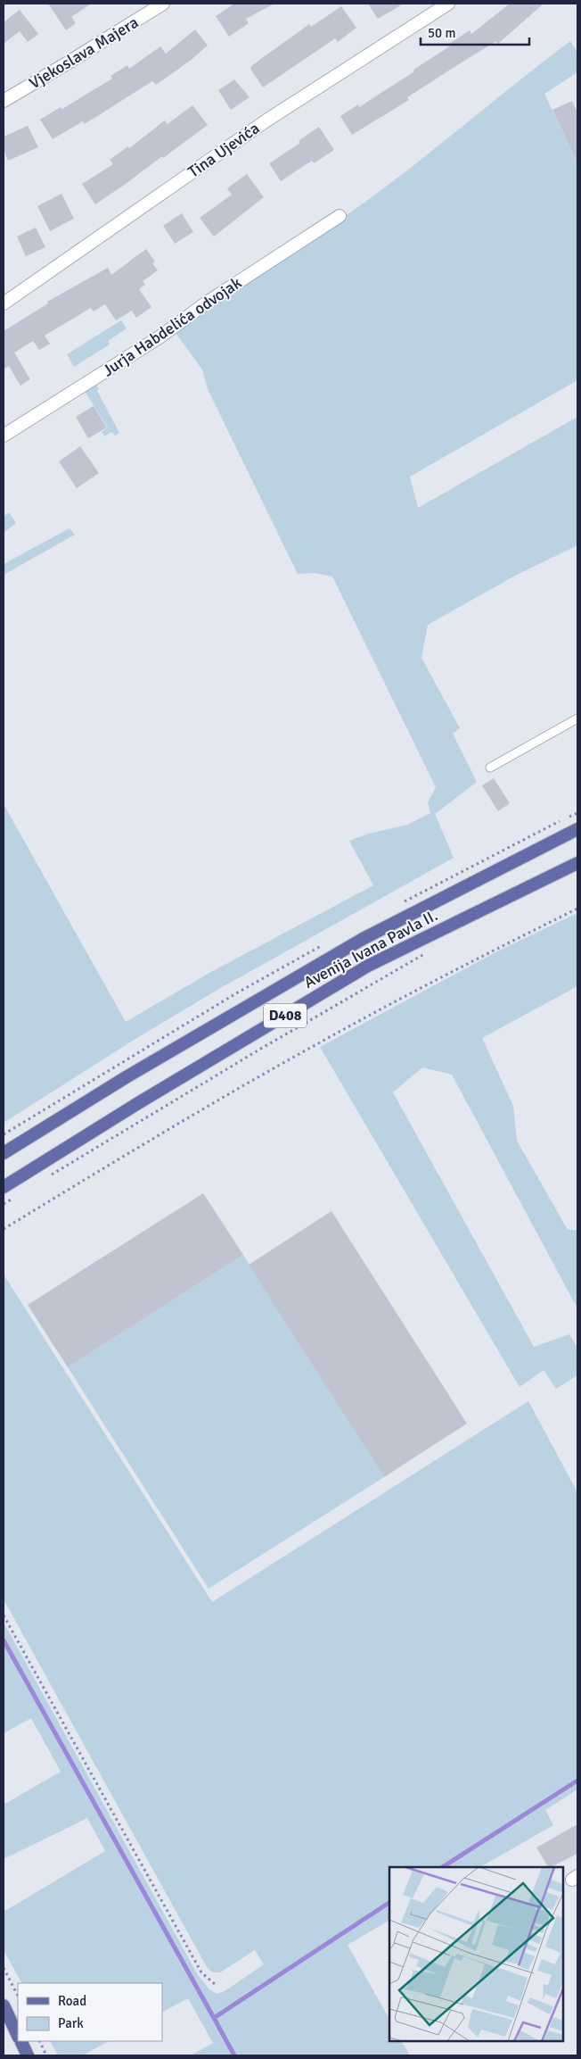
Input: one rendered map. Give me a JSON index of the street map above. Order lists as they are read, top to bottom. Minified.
{"streets":{"main road":["Avenija Ivana Pavla II.","D408"],"street":["Vjekoslava Majera","Tina Ujevića","Jurja Habdelića odvojak"]},"legend":["Road","Park"],"scale_bar":"50 m"}
